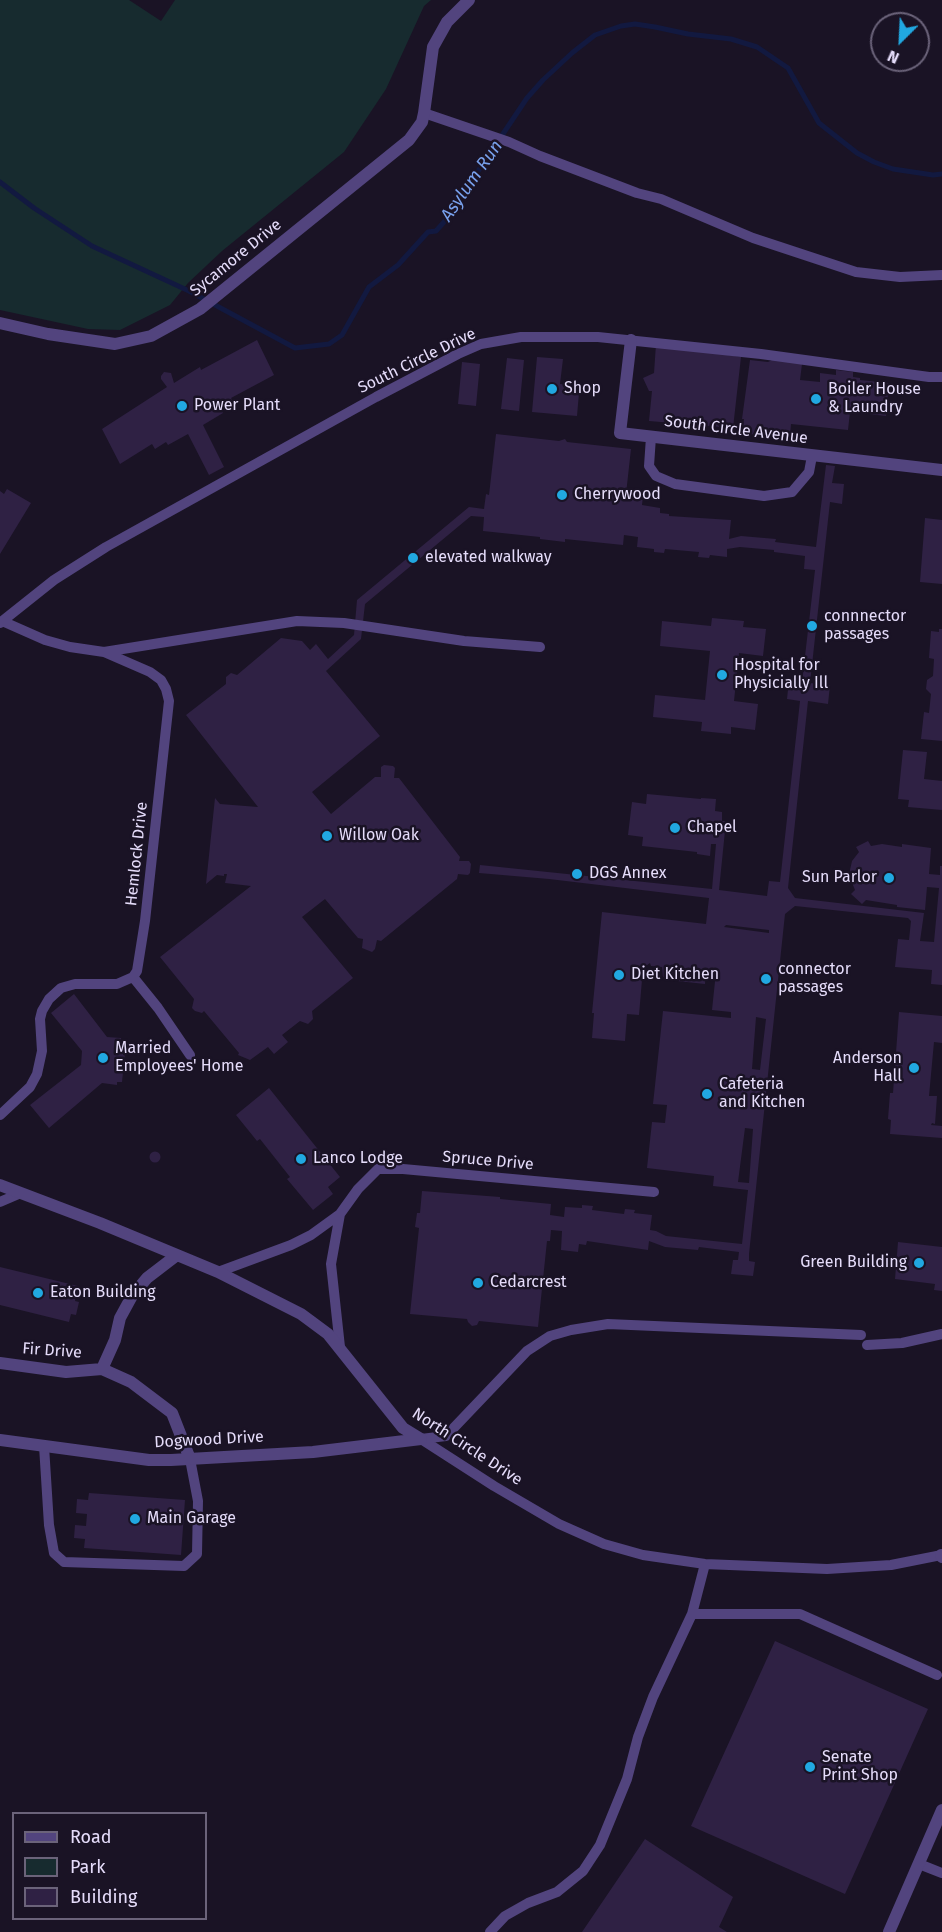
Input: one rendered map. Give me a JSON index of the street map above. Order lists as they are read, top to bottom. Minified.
{"streets":{"street":["Sycamore Drive","South Circle Avenue","Fir Drive","Dogwood Drive","North Circle Drive"],"lane":["South Circle Drive","Hemlock Drive","Spruce Drive"]},"crossings":[["South Circle Drive","South Circle Avenue"],["South Circle Drive","Hemlock Drive"],["Spruce Drive","North Circle Drive"],["Fir Drive","Dogwood Drive"],["Fir Drive","North Circle Drive"],["Dogwood Drive","North Circle Drive"]],"water":["Asylum Run"],"places":["Shop","Boiler House & Laundry","Power Plant","Cherrywood","elevated walkway","connnector passages","Hospital for Physicially Ill","Chapel","Willow Oak","DGS Annex","Sun Parlor","Diet Kitchen","connector passages","Married Employees' Home","Anderson Hall","Cafeteria and Kitchen","Lanco Lodge","Green Building","Cedarcrest","Eaton Building","Main Garage","Senate Print Shop"],"legend":["Road","Park","Building"],"north":"bottom left"}
